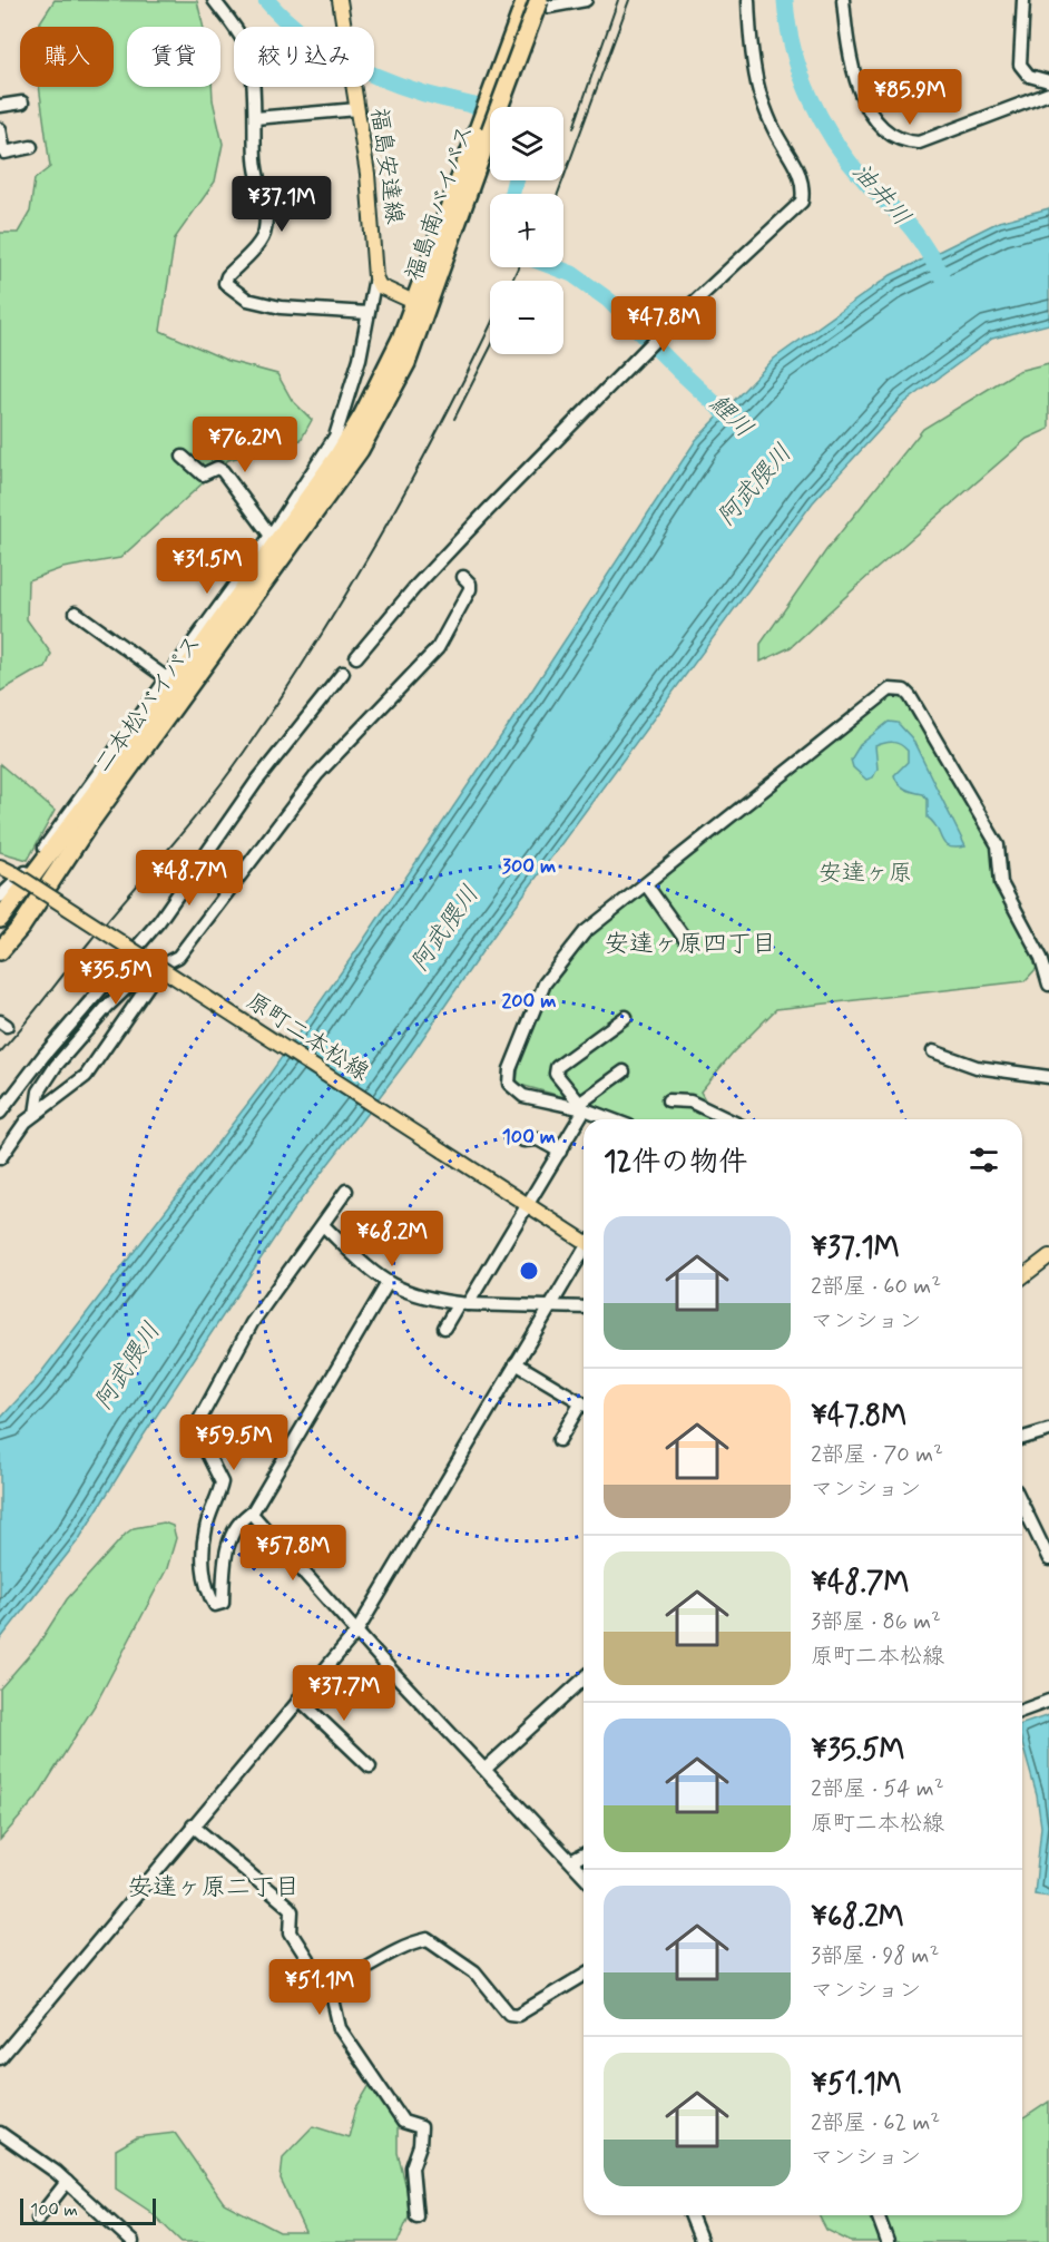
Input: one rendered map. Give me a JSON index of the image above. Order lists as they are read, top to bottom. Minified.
{"streets":{"highway":["福島南バイパス","二本松バイパス"],"main road":["福島安達線","原町二本松線"]},"crossings":[["福島南バイパス","二本松バイパス"]],"districts":["安達ヶ原四丁目","安達ヶ原二丁目"],"water":["油井川","鯉川","阿武隈川"],"parks":["安達ヶ原"],"scale_bar":"100 m","page":{"chip":["購入","賃貸","絞り込み"],"price":["¥85.9M","¥37.1M","¥47.8M","¥76.2M","¥31.5M","¥48.7M","¥35.5M","¥68.2M","¥59.5M","¥57.8M","¥37.7M","¥51.1M"],"map_buttons":["+","−"],"heading":"12件の物件","list":[{"name":"¥37.1M","note":"2部屋 · 60 m² · マンション"},{"name":"¥47.8M","note":"2部屋 · 70 m² · マンション"},{"name":"¥48.7M","note":"3部屋 · 86 m² · 原町二本松線"},{"name":"¥35.5M","note":"2部屋 · 54 m² · 原町二本松線"},{"name":"¥68.2M","note":"3部屋 · 98 m² · マンション"},{"name":"¥51.1M","note":"2部屋 · 62 m² · マンション"}],"scale":"100 m"},"rings":["300 m","200 m","100 m"]}
